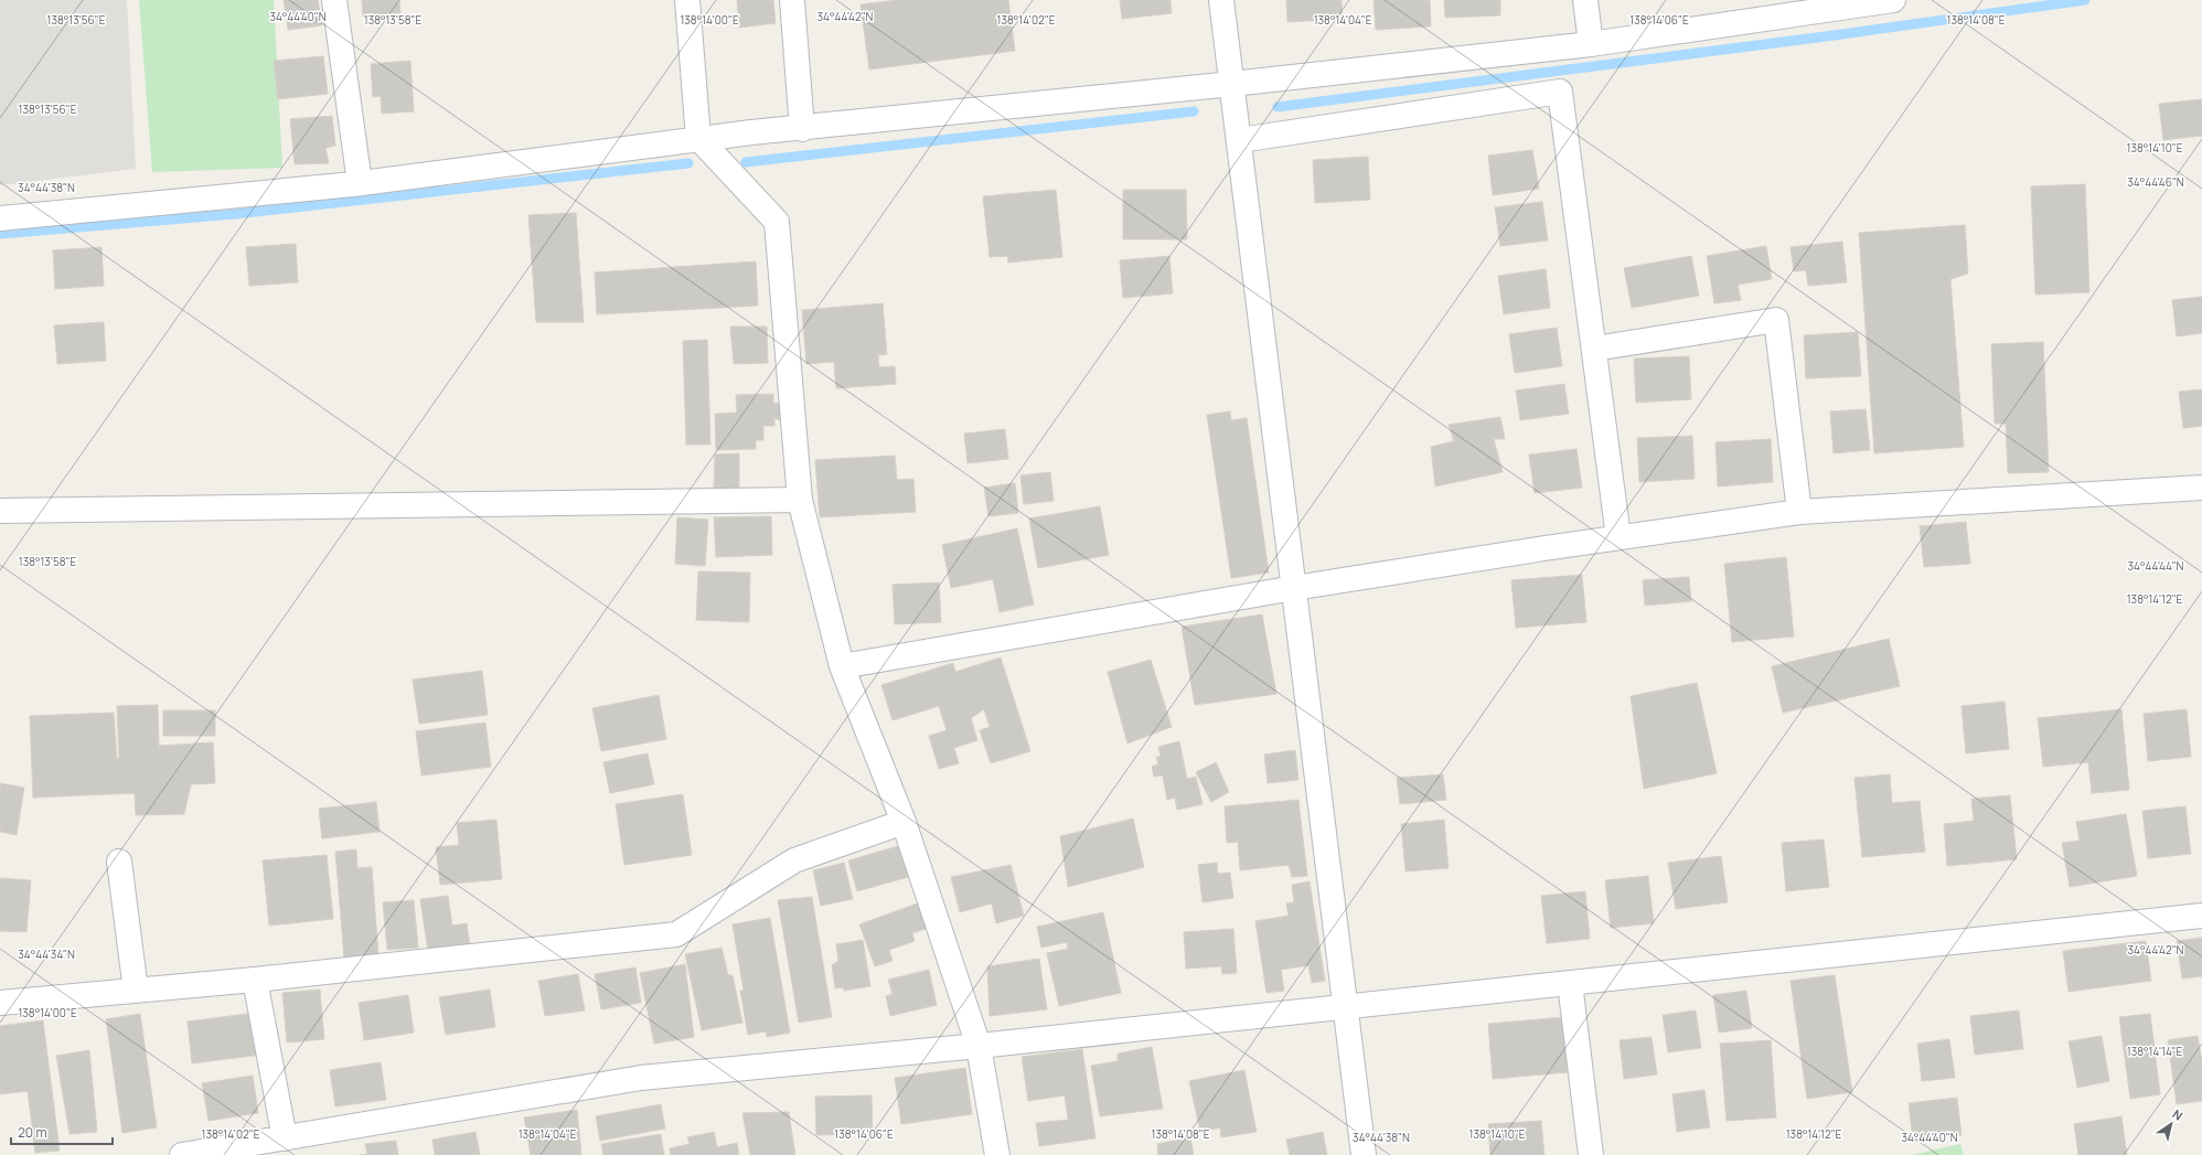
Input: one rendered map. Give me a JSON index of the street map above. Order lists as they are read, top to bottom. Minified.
{"scale_bar":"20 m","north":"top right","coordinates":["34°44'40\"N","34°44'42\"N","138°13'56\"E","138°13'58\"E","138°14'00\"E","138°14'02\"E","138°14'04\"E","138°14'06\"E","138°14'08\"E","138°14'10\"E","34°44'46\"N","34°44'38\"N","34°44'44\"N","138°14'12\"E","34°44'34\"N","138°14'14\"E"]}
